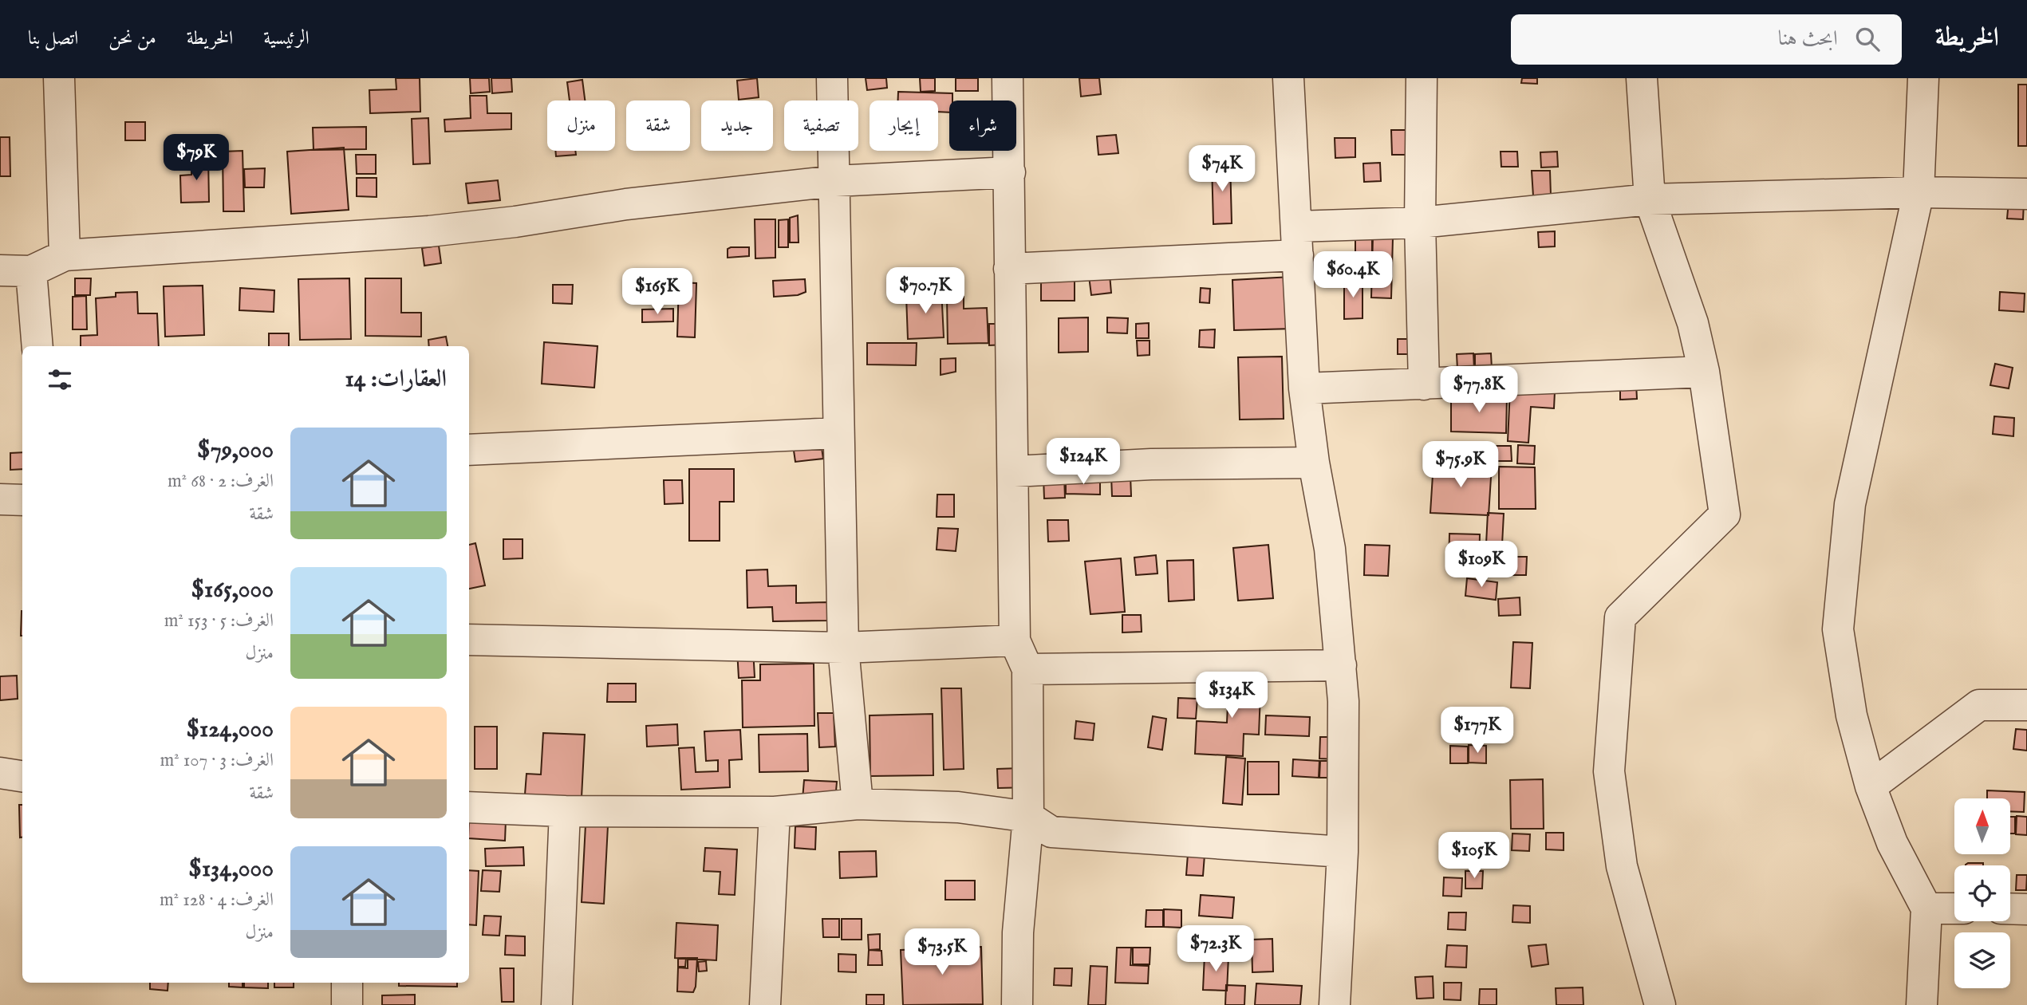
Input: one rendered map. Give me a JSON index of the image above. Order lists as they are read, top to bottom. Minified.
{"north":"top","page":{"header":"الخريطة","search":"ابحث هنا","nav":["الرئيسية","الخريطة","من نحن","اتصل بنا"],"chip":["شراء","إيجار","تصفية","جديد","شقة","منزل"],"price":["$79K","$74K","$60.4K","$70.7K","$165K","$77.8K","$124K","$75.9K","$109K","$134K","$177K","$105K","$72.3K","$73.5K"],"heading":"العقارات: 14","list":[{"name":"$79,000","note":"الغرف: 2 · 68 m² · شقة"},{"name":"$165,000","note":"الغرف: 5 · 153 m² · منزل"},{"name":"$124,000","note":"الغرف: 3 · 107 m² · شقة"},{"name":"$134,000","note":"الغرف: 4 · 128 m² · منزل"}]}}
